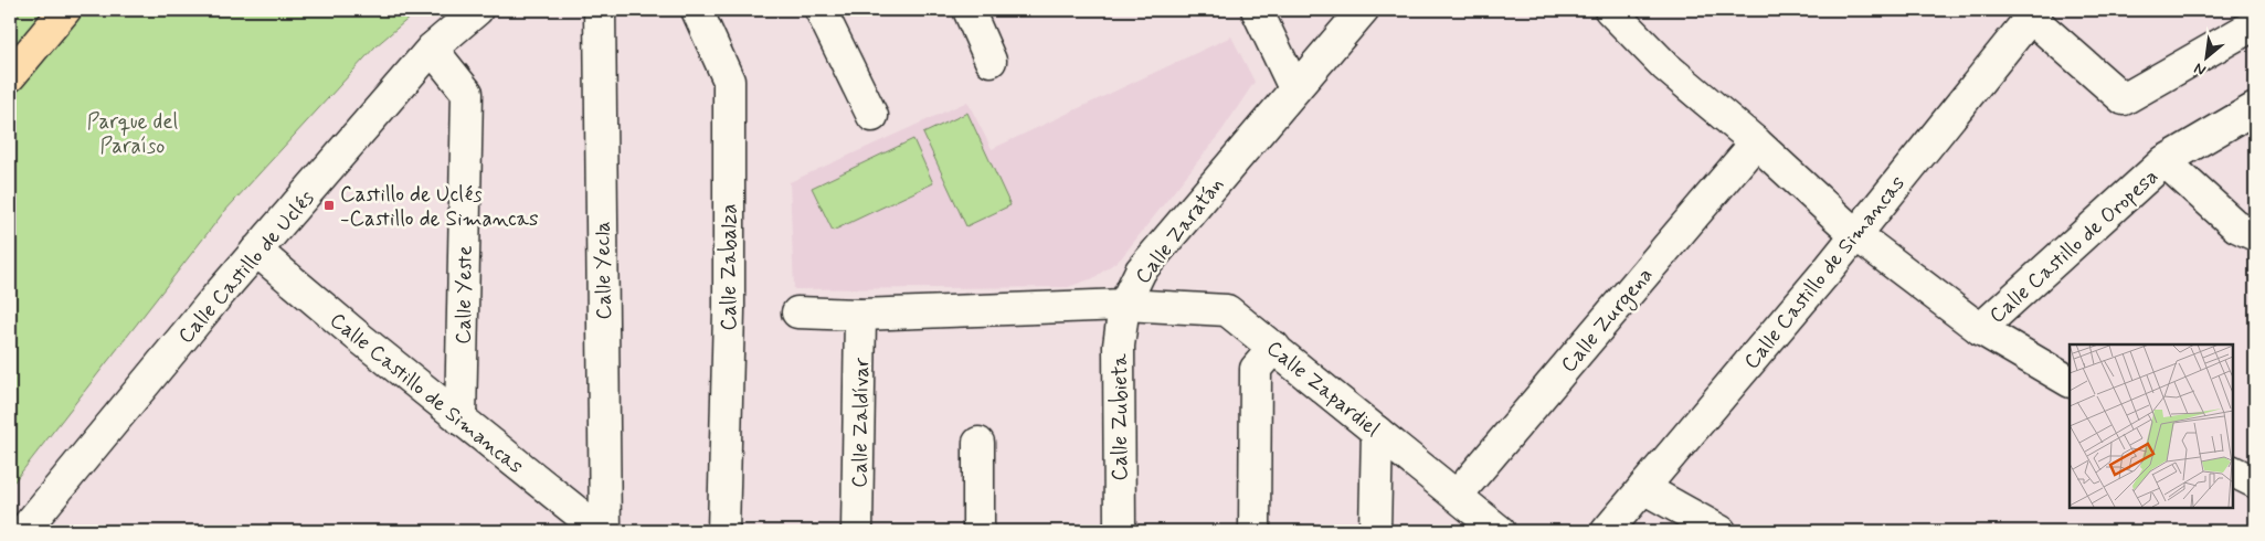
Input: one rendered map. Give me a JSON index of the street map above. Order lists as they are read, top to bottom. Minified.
{"streets":{"street":["Calle Zaratán","Calle Castillo de Oropesa","Calle Castillo de Uclés","Calle Zabalza","Calle Yecla","Calle Castillo de Simancas","Calle Yeste","Calle Zurgena","Calle Zapardiel","Calle Zubieta","Calle Zaldívar"]},"crossings":[["Calle Zaratán","Calle Zapardiel"],["Calle Zaratán","Calle Zubieta"],["Calle Zaratán","Calle Zaldívar"],["Calle Castillo de Uclés","Calle Castillo de Simancas"],["Calle Castillo de Uclés","Calle Yeste"],["Calle Castillo de Simancas","Calle Yeste"],["Calle Zurgena","Calle Zapardiel"],["Calle Zapardiel","Calle Zubieta"]],"parks":["Parque del Paraíso"],"places":{"transit":["Castillo de Uclés -Castillo de Simancas"]},"north":"bottom left"}
